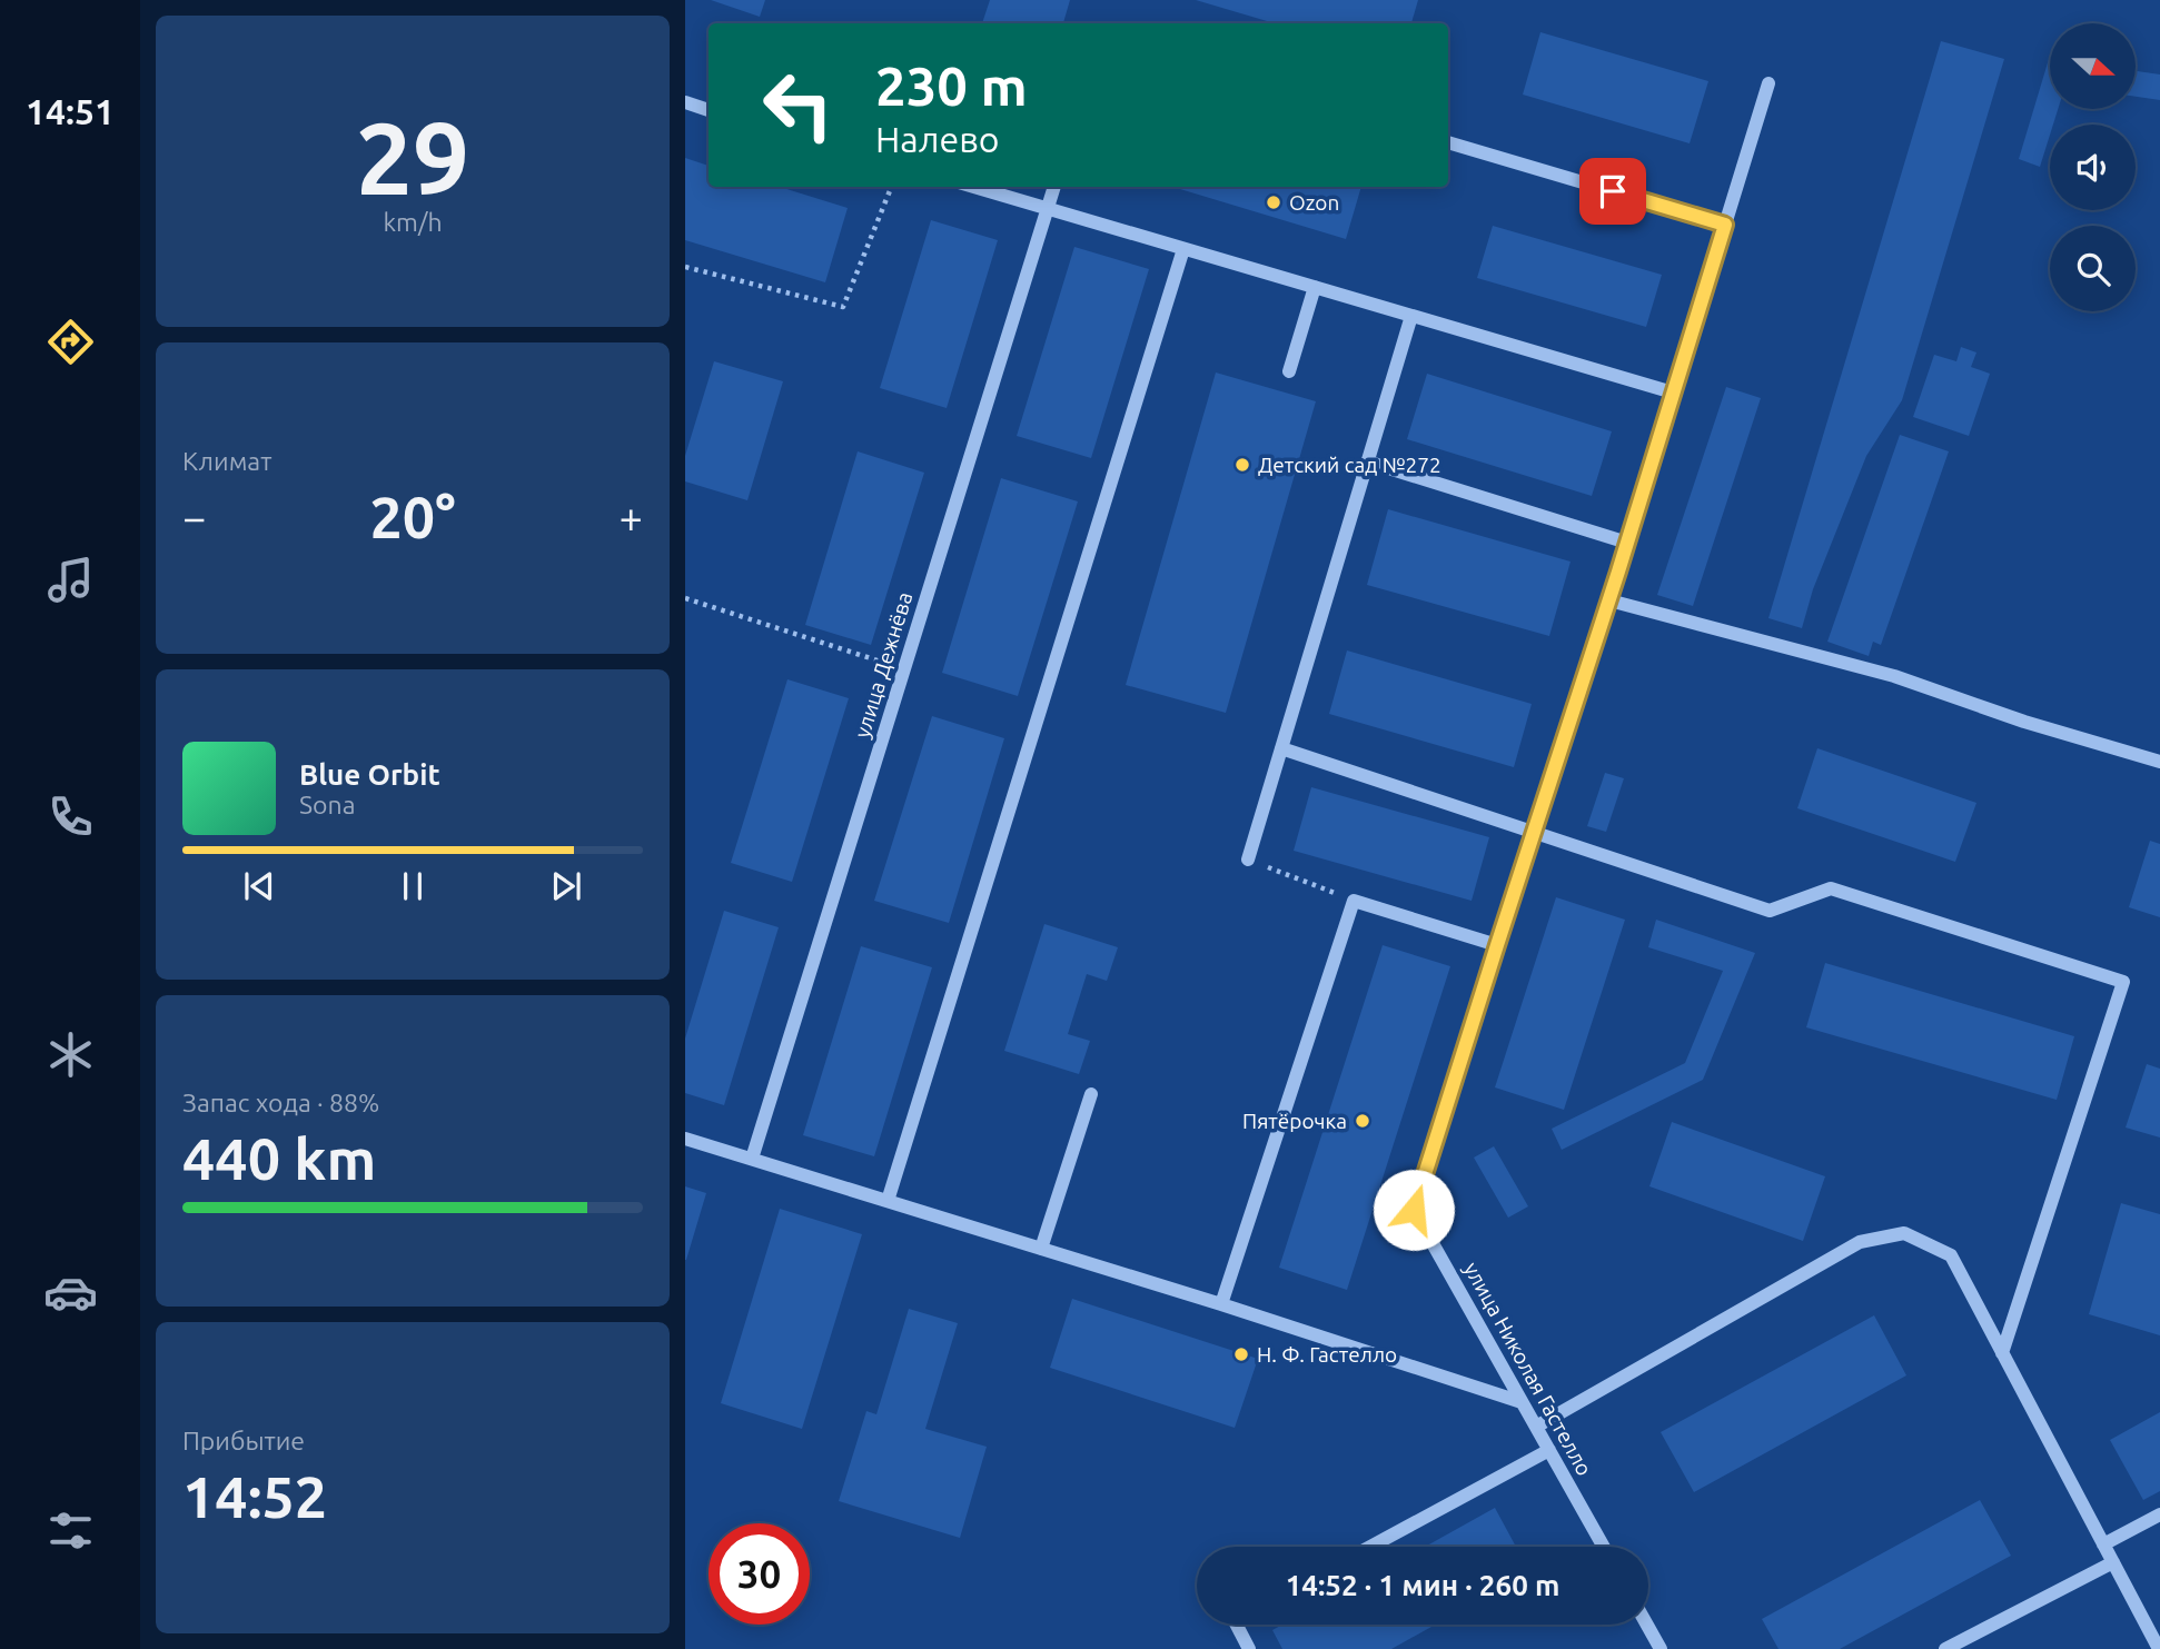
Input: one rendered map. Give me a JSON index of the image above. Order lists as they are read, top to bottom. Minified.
{"streets":{"street":["улица Дежнёва","улица Николая Гастелло"]},"places":["Ozon","Детский сад №272","Пятёрочка","Н. Ф. Гастелло"],"north":"right","page":{"tabs":"14:51","tile":[["29","km/h"],"Климат",["Запас хода · 88%","440 km"],["Прибытие","14:52"]],"turn":["230 m","Налево"],"heat":["−","20°","+"],"song":["Blue Orbit","Sona"],"limit":"30","trip":"14:52 · 1 мин · 260 m"}}
